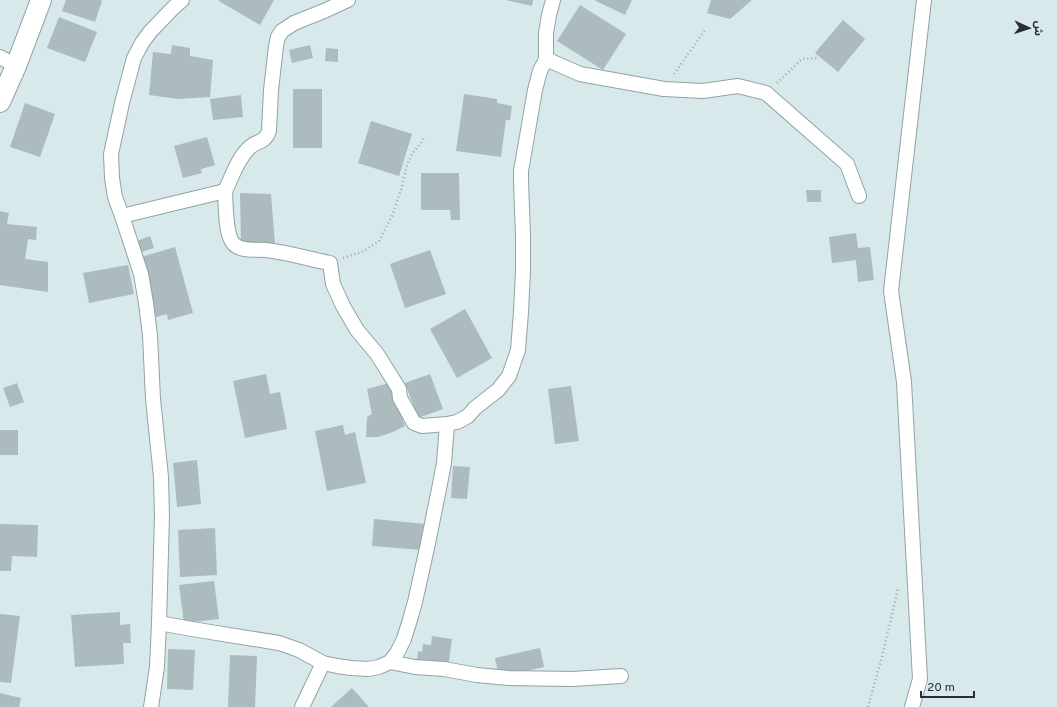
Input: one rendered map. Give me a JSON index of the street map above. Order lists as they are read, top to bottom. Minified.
{"scale_bar":"20 m","north":"right"}
